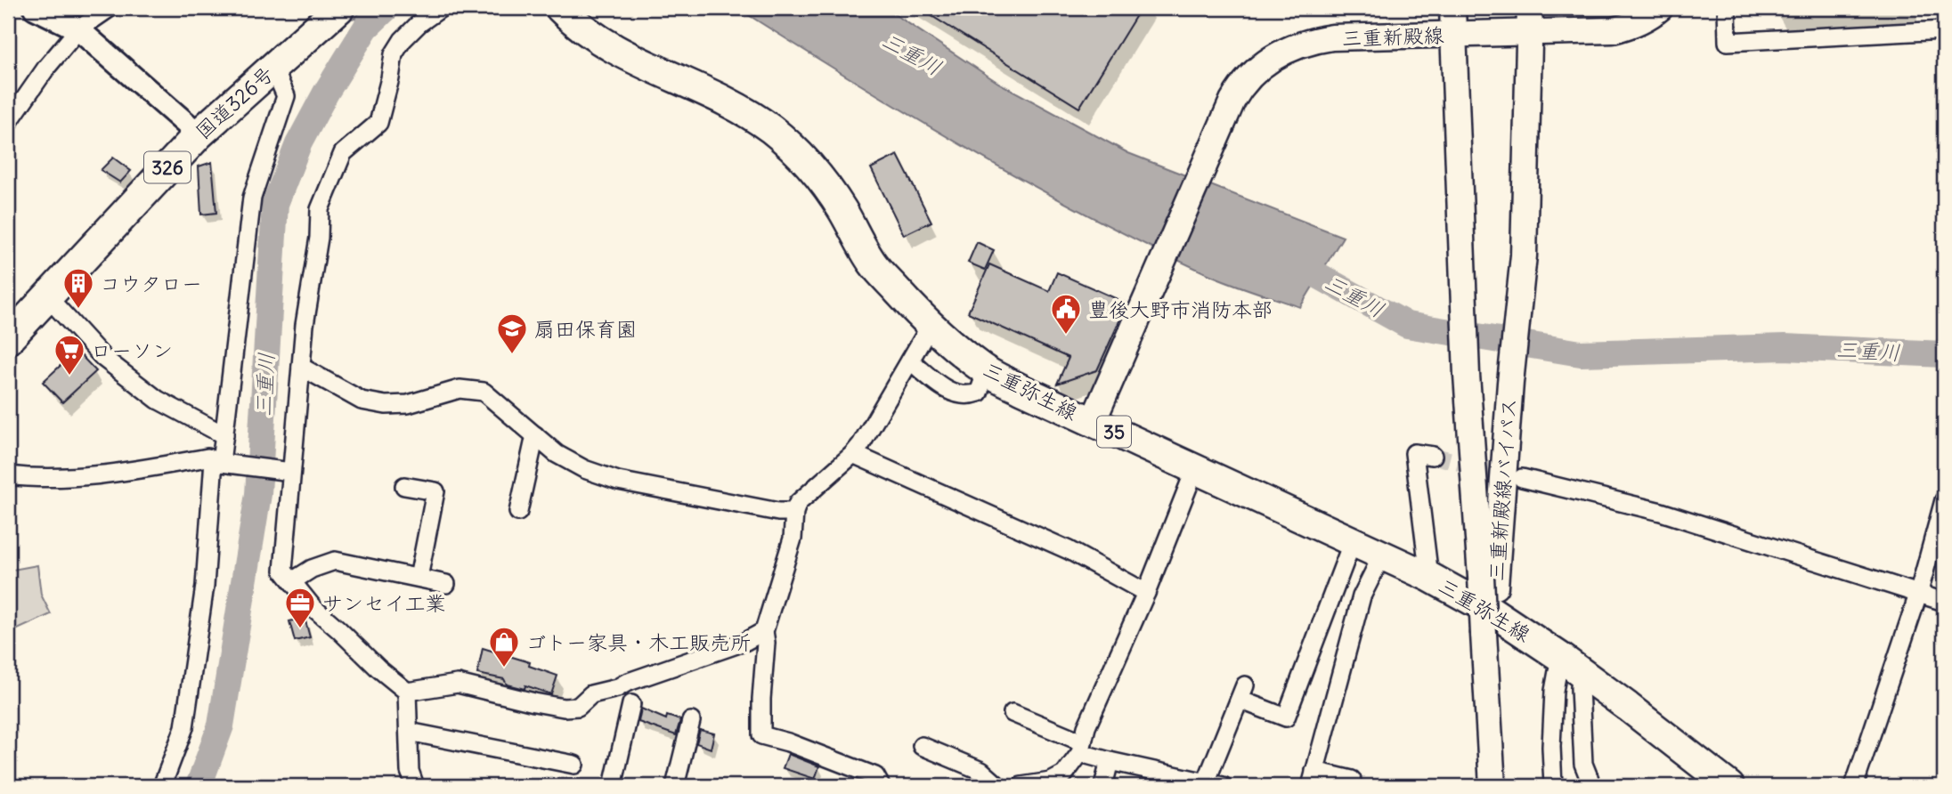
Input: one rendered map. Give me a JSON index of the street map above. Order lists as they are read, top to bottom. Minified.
{"streets":{"highway":["国道326号","326"],"main road":["三重新殿線","三重弥生線","35","三重新殿線バイパス"]},"crossings":[["三重新殿線","三重弥生線"],["三重新殿線","三重新殿線バイパス"]],"water":["三重川"],"places":{"building":["コウタロー"],"public building":["豊後大野市消防本部"],"school or university":["扇田保育園"],"supermarket":["ローソン"],"office":["サンセイ工業"],"shop":["ゴトー家具・木工販売所"]}}
